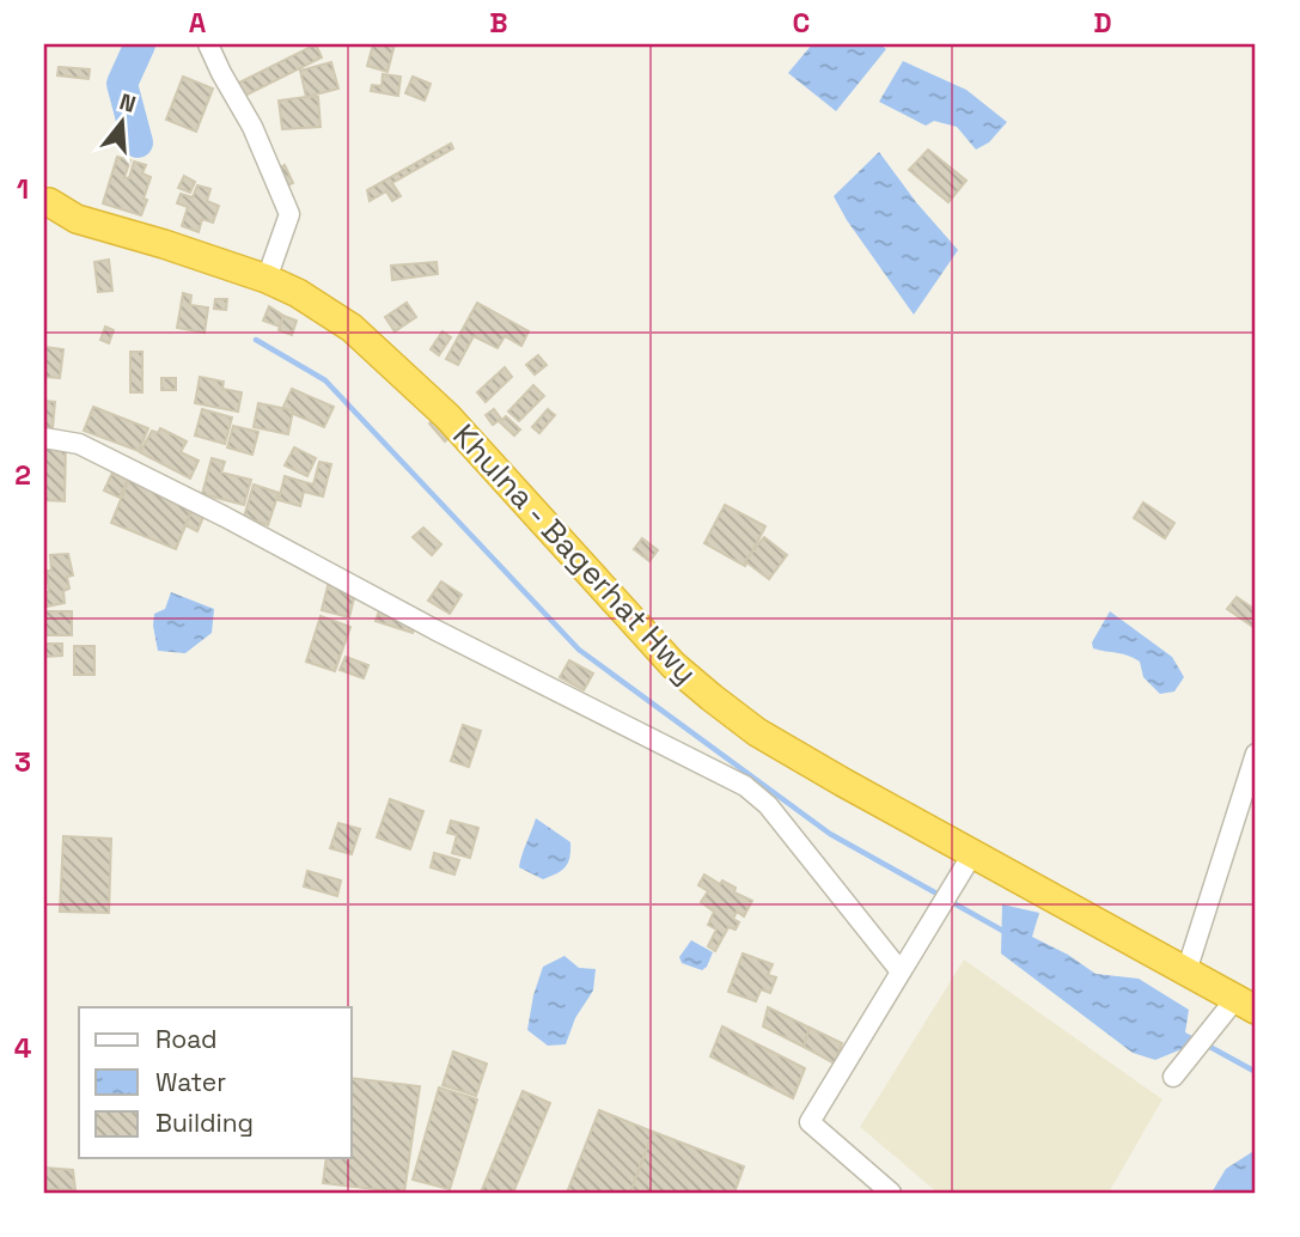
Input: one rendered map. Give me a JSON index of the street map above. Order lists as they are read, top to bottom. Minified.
{"streets":{"highway":["Khulna - Bagerhat Hwy"]},"legend":["Road","Water","Building"],"north":"top","grid":{"columns":["A","B","C","D"],"rows":["1","2","3","4"]}}
